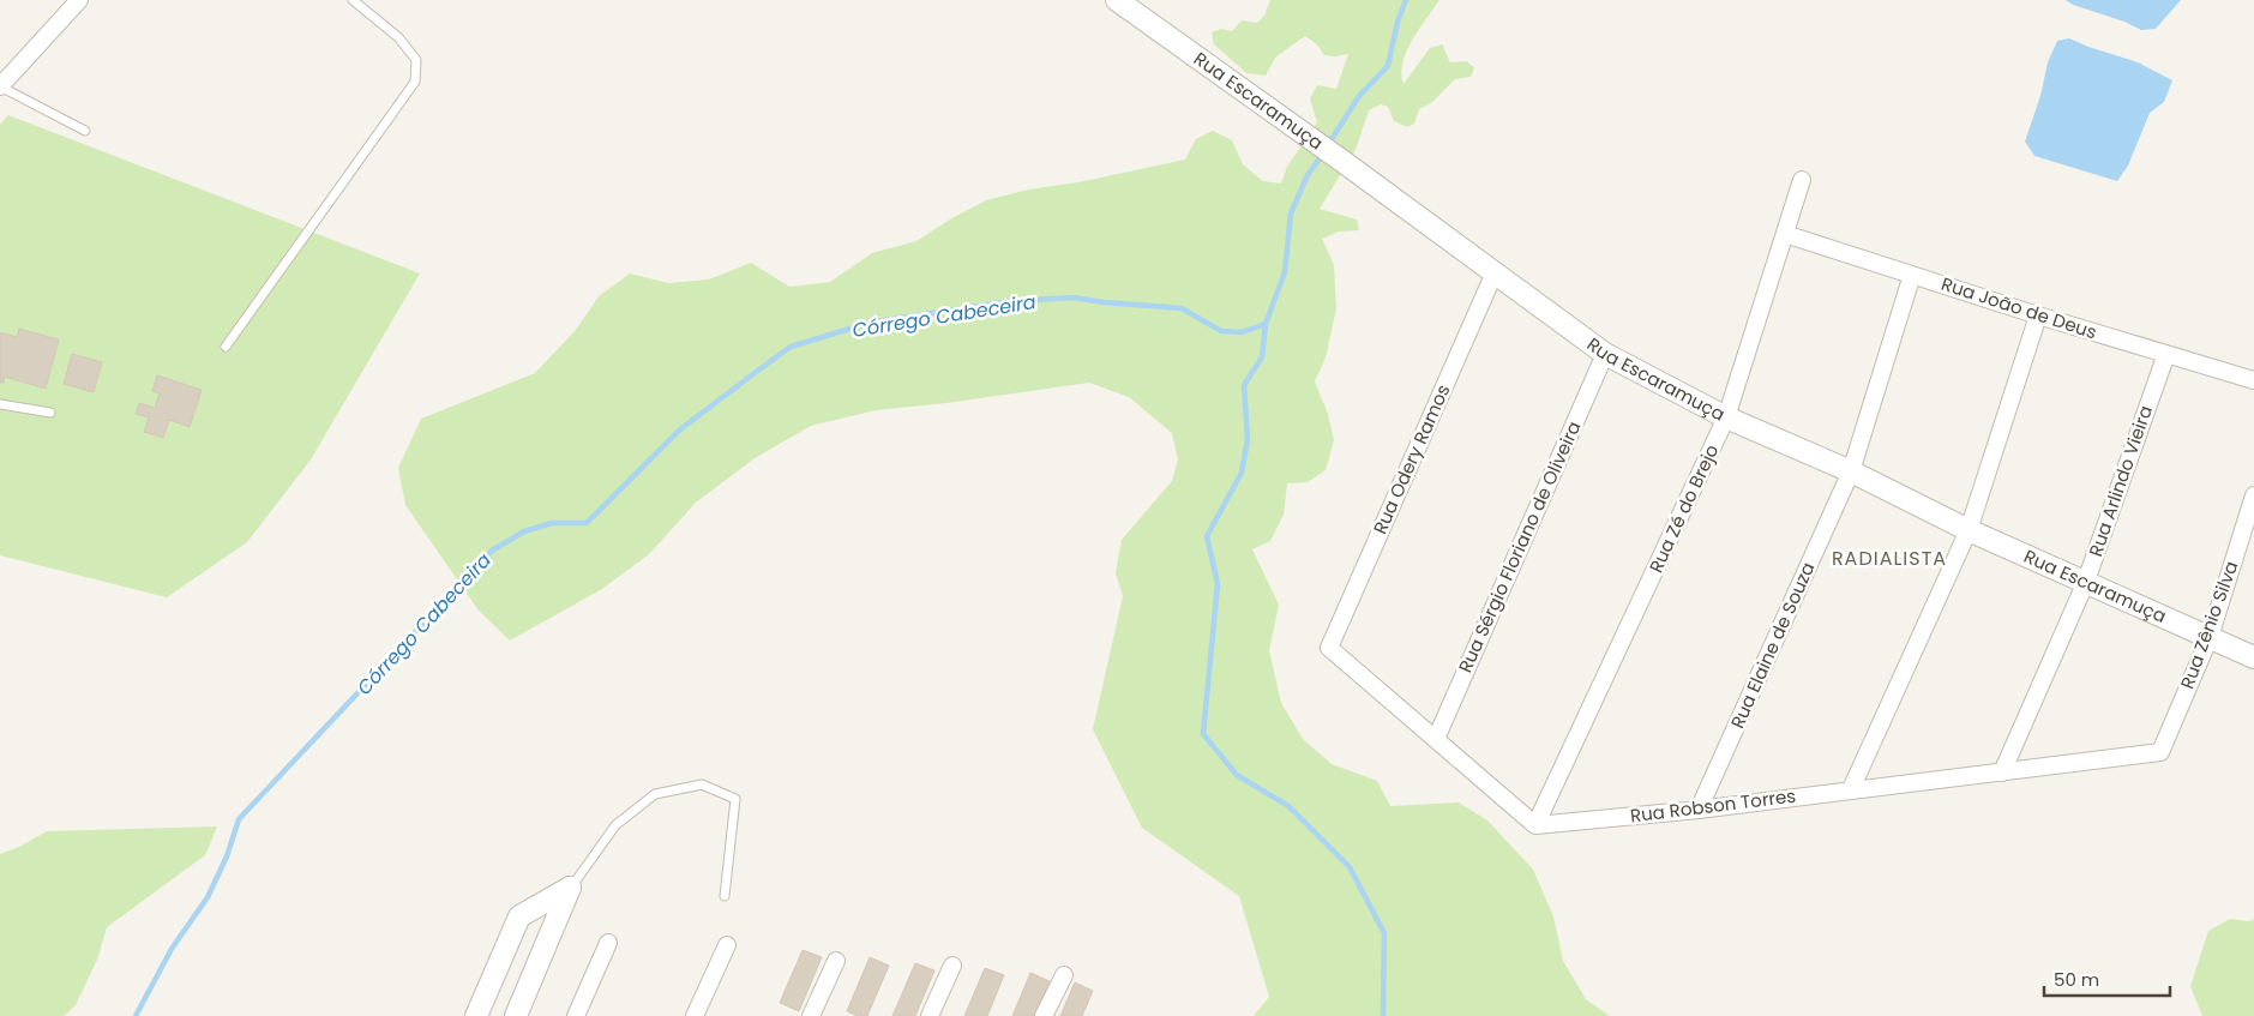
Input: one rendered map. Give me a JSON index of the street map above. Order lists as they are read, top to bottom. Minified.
{"streets":{"street":["Rua Escaramuça","Rua João de Deus","Rua Odery Ramos","Rua Arlindo Vieira","Rua Zé do Brejo","Rua Sérgio Floriano de Oliveira","Rua Zênio Silva","Rua Elaine de Souza","Rua Robson Torres"]},"crossings":[["Rua Escaramuça","Rua Odery Ramos"],["Rua Escaramuça","Rua Arlindo Vieira"],["Rua Escaramuça","Rua Zé do Brejo"],["Rua Escaramuça","Rua Sérgio Floriano de Oliveira"],["Rua Escaramuça","Rua Zênio Silva"],["Rua Escaramuça","Rua Elaine de Souza"],["Rua João de Deus","Rua Arlindo Vieira"],["Rua João de Deus","Rua Zé do Brejo"],["Rua João de Deus","Rua Elaine de Souza"],["Rua Odery Ramos","Rua Sérgio Floriano de Oliveira"],["Rua Arlindo Vieira","Rua Robson Torres"],["Rua Zé do Brejo","Rua Robson Torres"],["Rua Zênio Silva","Rua Robson Torres"],["Rua Elaine de Souza","Rua Robson Torres"]],"districts":["RADIALISTA"],"water":["Córrego Cabeceira"],"scale_bar":"50 m"}
